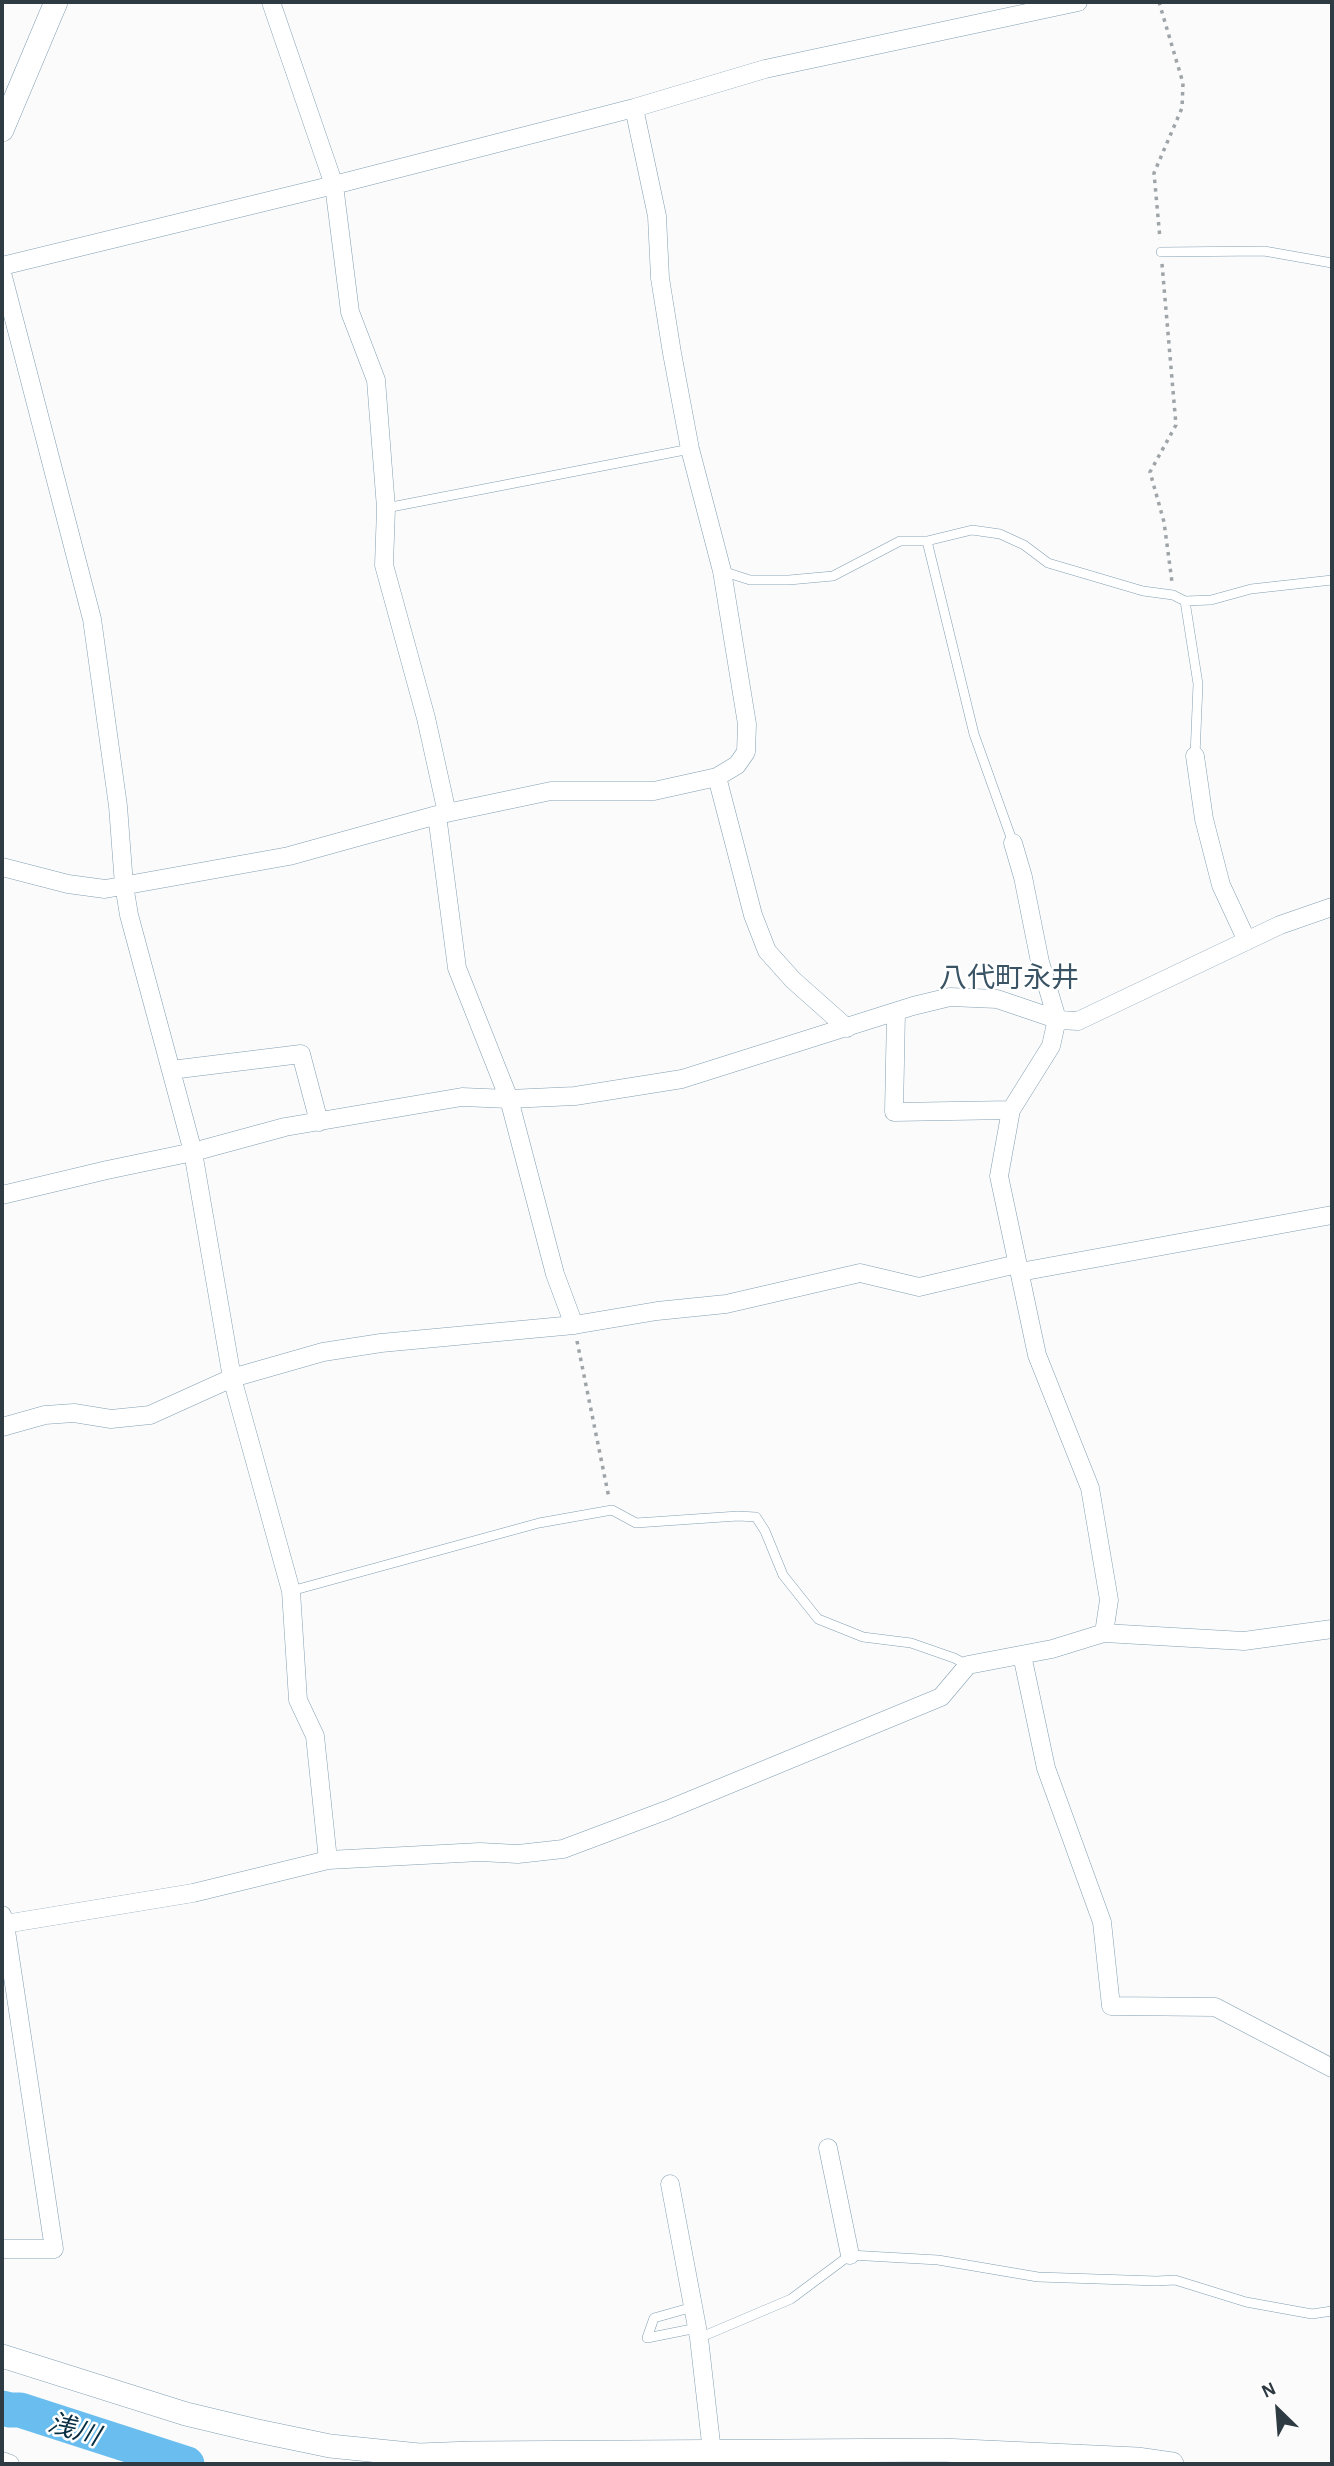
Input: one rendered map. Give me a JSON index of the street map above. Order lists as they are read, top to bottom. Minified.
{"districts":["八代町永井"],"water":["浅川"],"north":"top left"}
